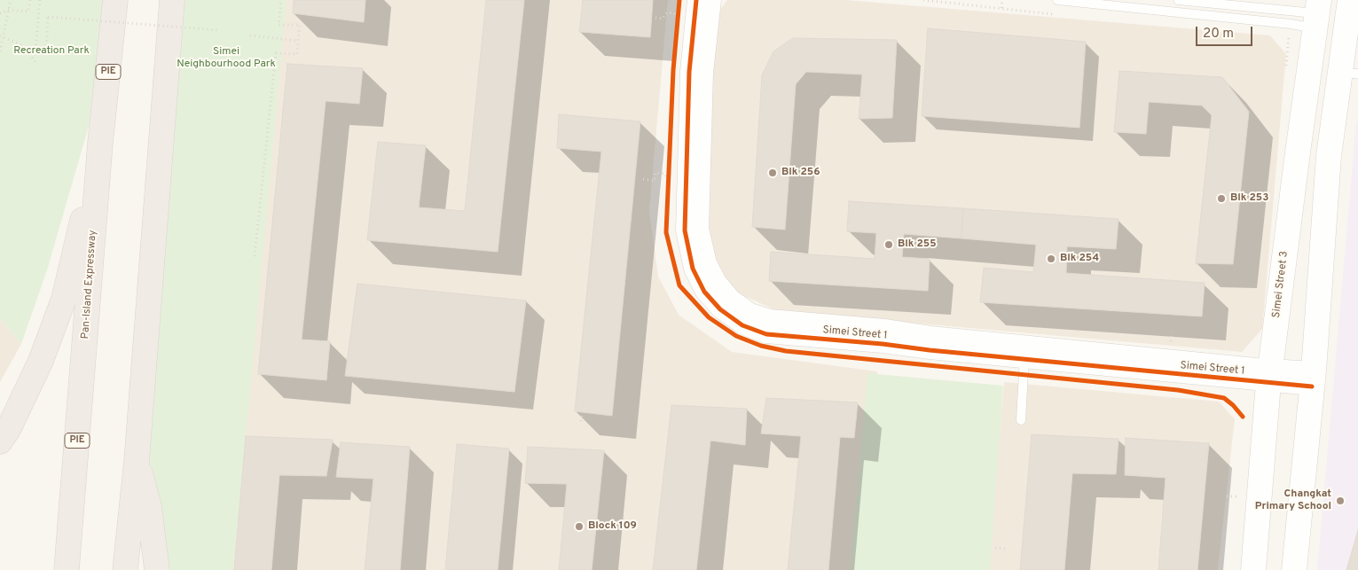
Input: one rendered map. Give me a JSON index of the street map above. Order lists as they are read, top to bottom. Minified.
{"streets":{"highway":["PIE","Pan-Island Expressway"],"main road":["Simei Street 3"],"street":["Simei Street 1"]},"crossings":[["Simei Street 3","Simei Street 1"]],"parks":["Recreation Park","Simei Neighbourhood Park"],"places":["Blk 256","Blk 253","Blk 255","Blk 254","Changkat Primary School","Block 109"],"scale_bar":"20 m"}
